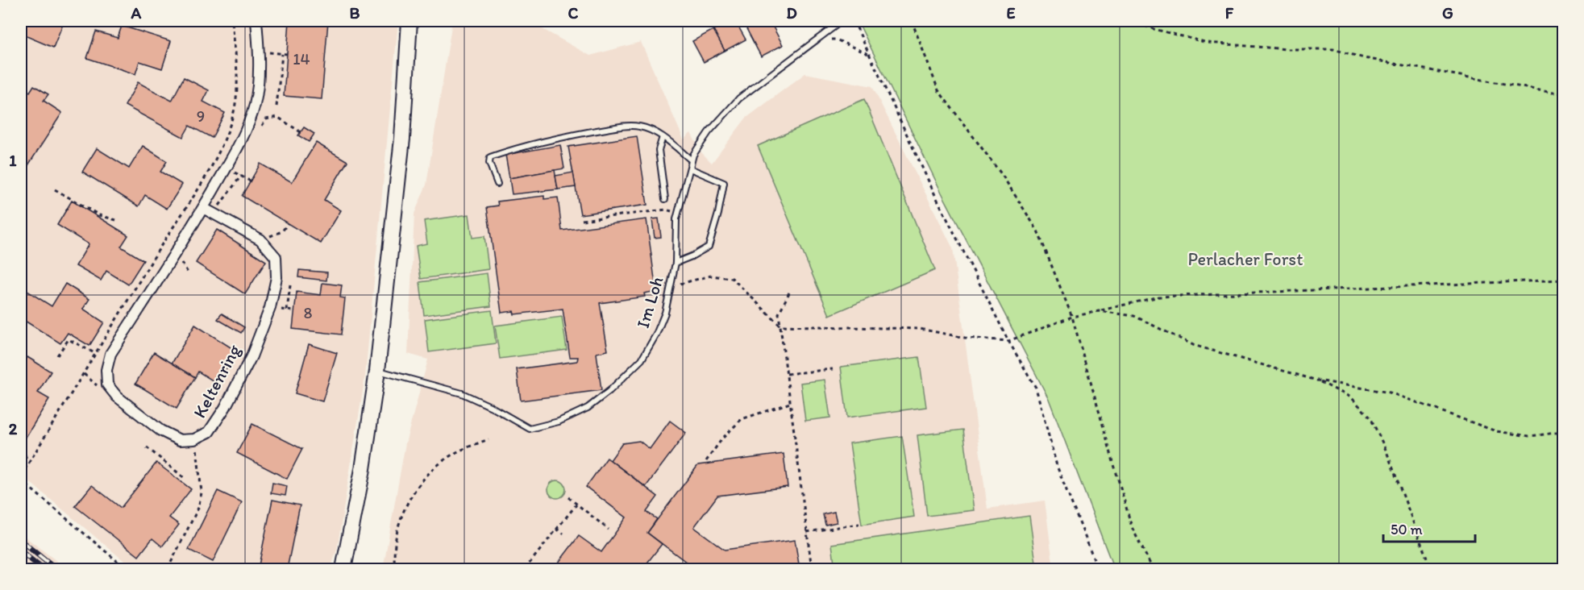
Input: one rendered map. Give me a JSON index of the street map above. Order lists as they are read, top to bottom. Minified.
{"streets":{"street":["Keltenring"],"lane":["Im Loh"]},"parks":["Perlacher Forst"],"house_numbers":["14","9","8"],"scale_bar":"50 m","grid":{"columns":["A","B","C","D","E","F","G"],"rows":["1","2"]}}
